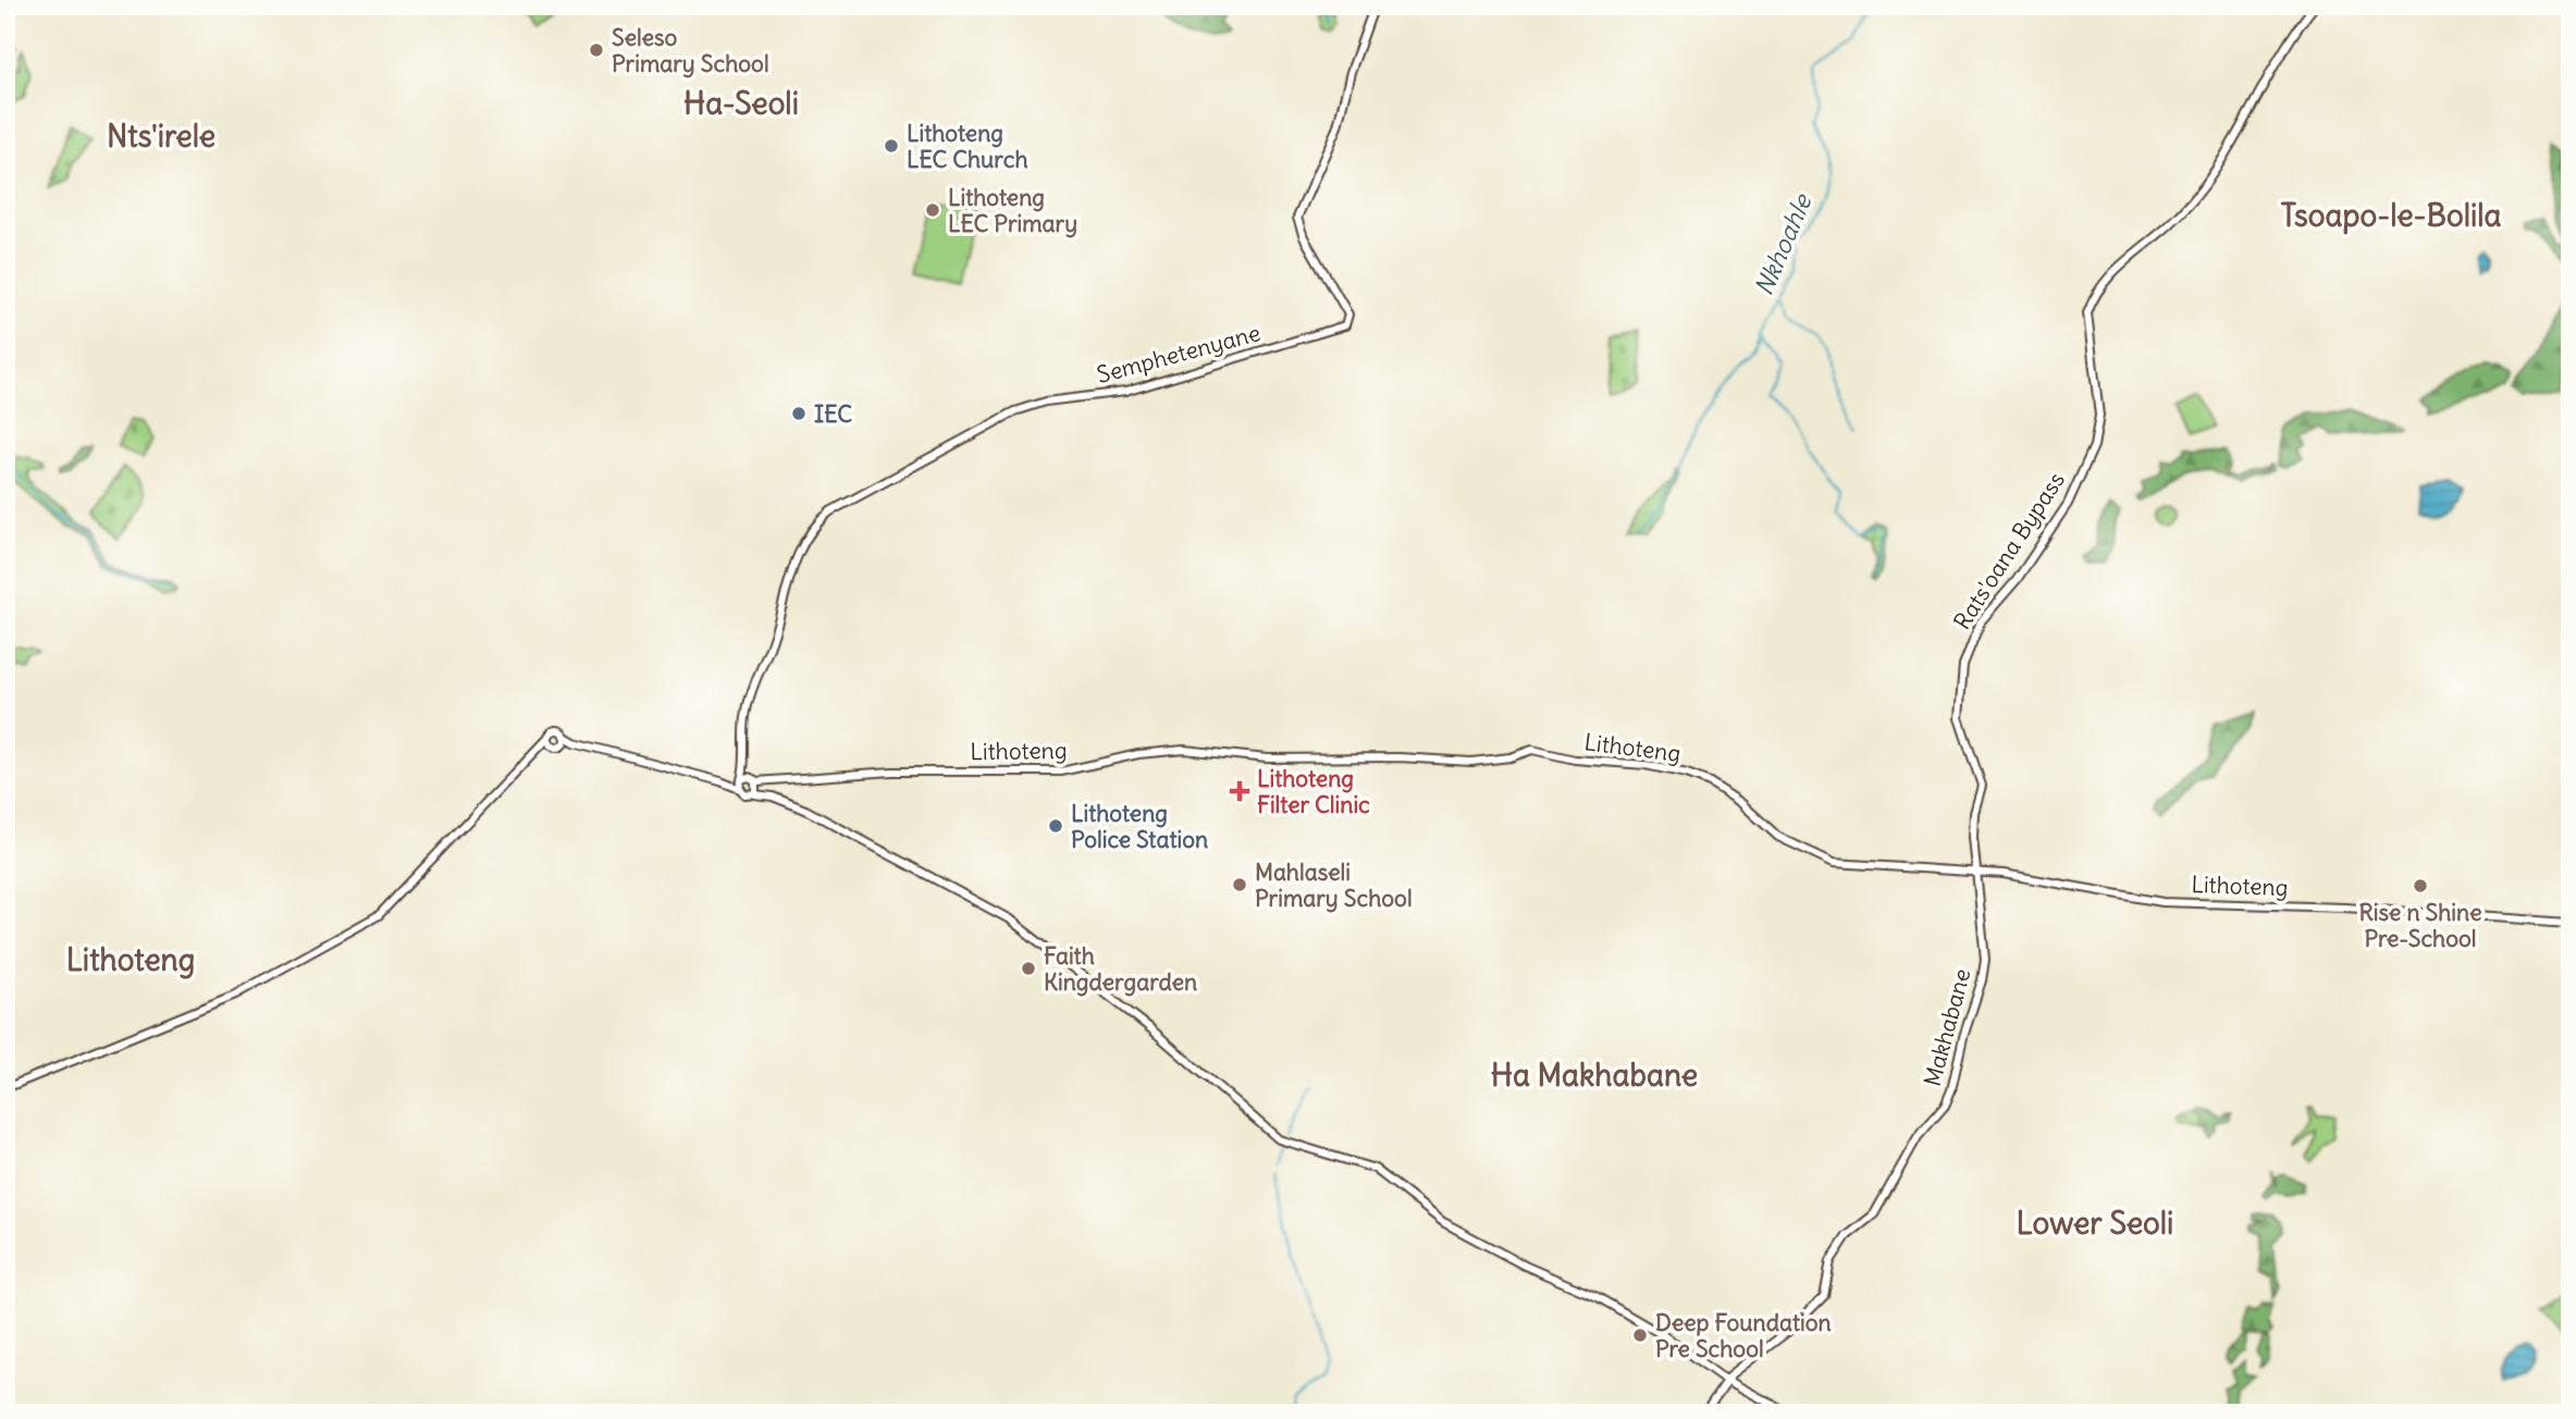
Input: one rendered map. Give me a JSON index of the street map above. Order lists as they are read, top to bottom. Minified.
{"streets":{"main road":["Semphetenyane","Rats'oana Bypass","Lithoteng","Makhabane"]},"crossings":[["Rats'oana Bypass","Lithoteng"],["Rats'oana Bypass","Makhabane"],["Lithoteng","Makhabane"]],"districts":["Ha-Seoli","Nts'irele","Tsoapo-le-Bolila","Lithoteng","Ha Makhabane","Lower Seoli"],"water":["Nkhoahle"],"places":{"other":["Seleso Primary School","Lithoteng LEC Church","Lithoteng LEC Primary","IEC","Lithoteng Police Station","Mahlaseli Primary School","Rise n Shine Pre-School","Faith Kingdergarden","Deep Foundation Pre School"],"health":["Lithoteng Filter Clinic"]}}
